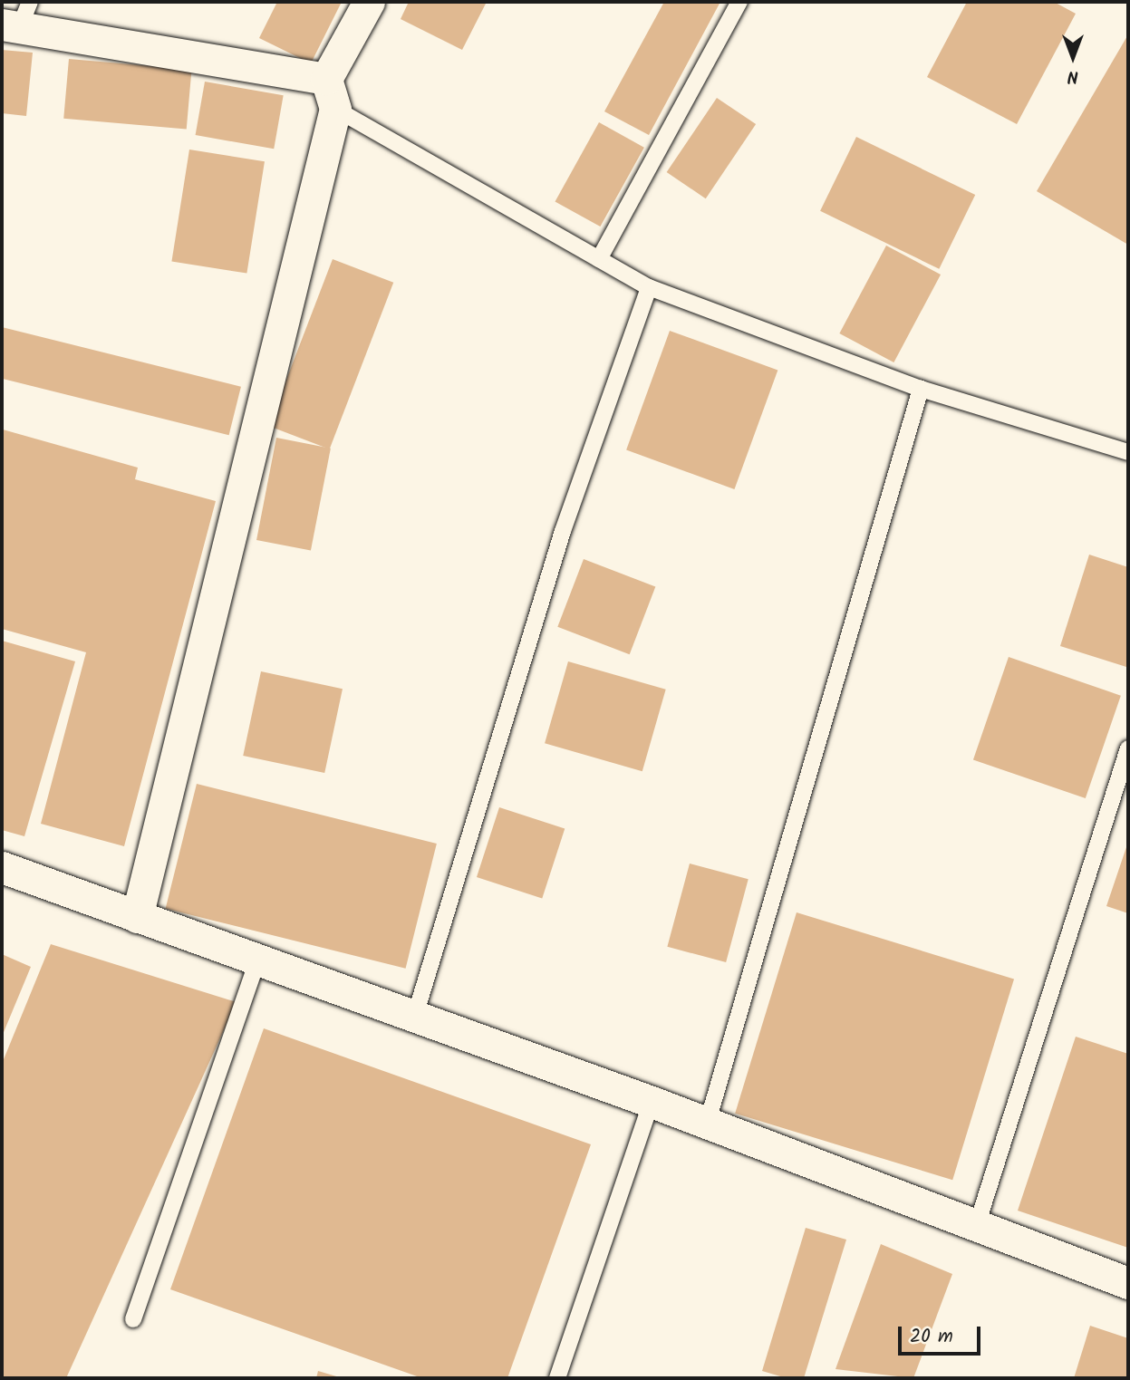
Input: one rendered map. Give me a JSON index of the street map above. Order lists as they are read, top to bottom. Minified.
{"scale_bar":"20 m","north":"bottom"}
